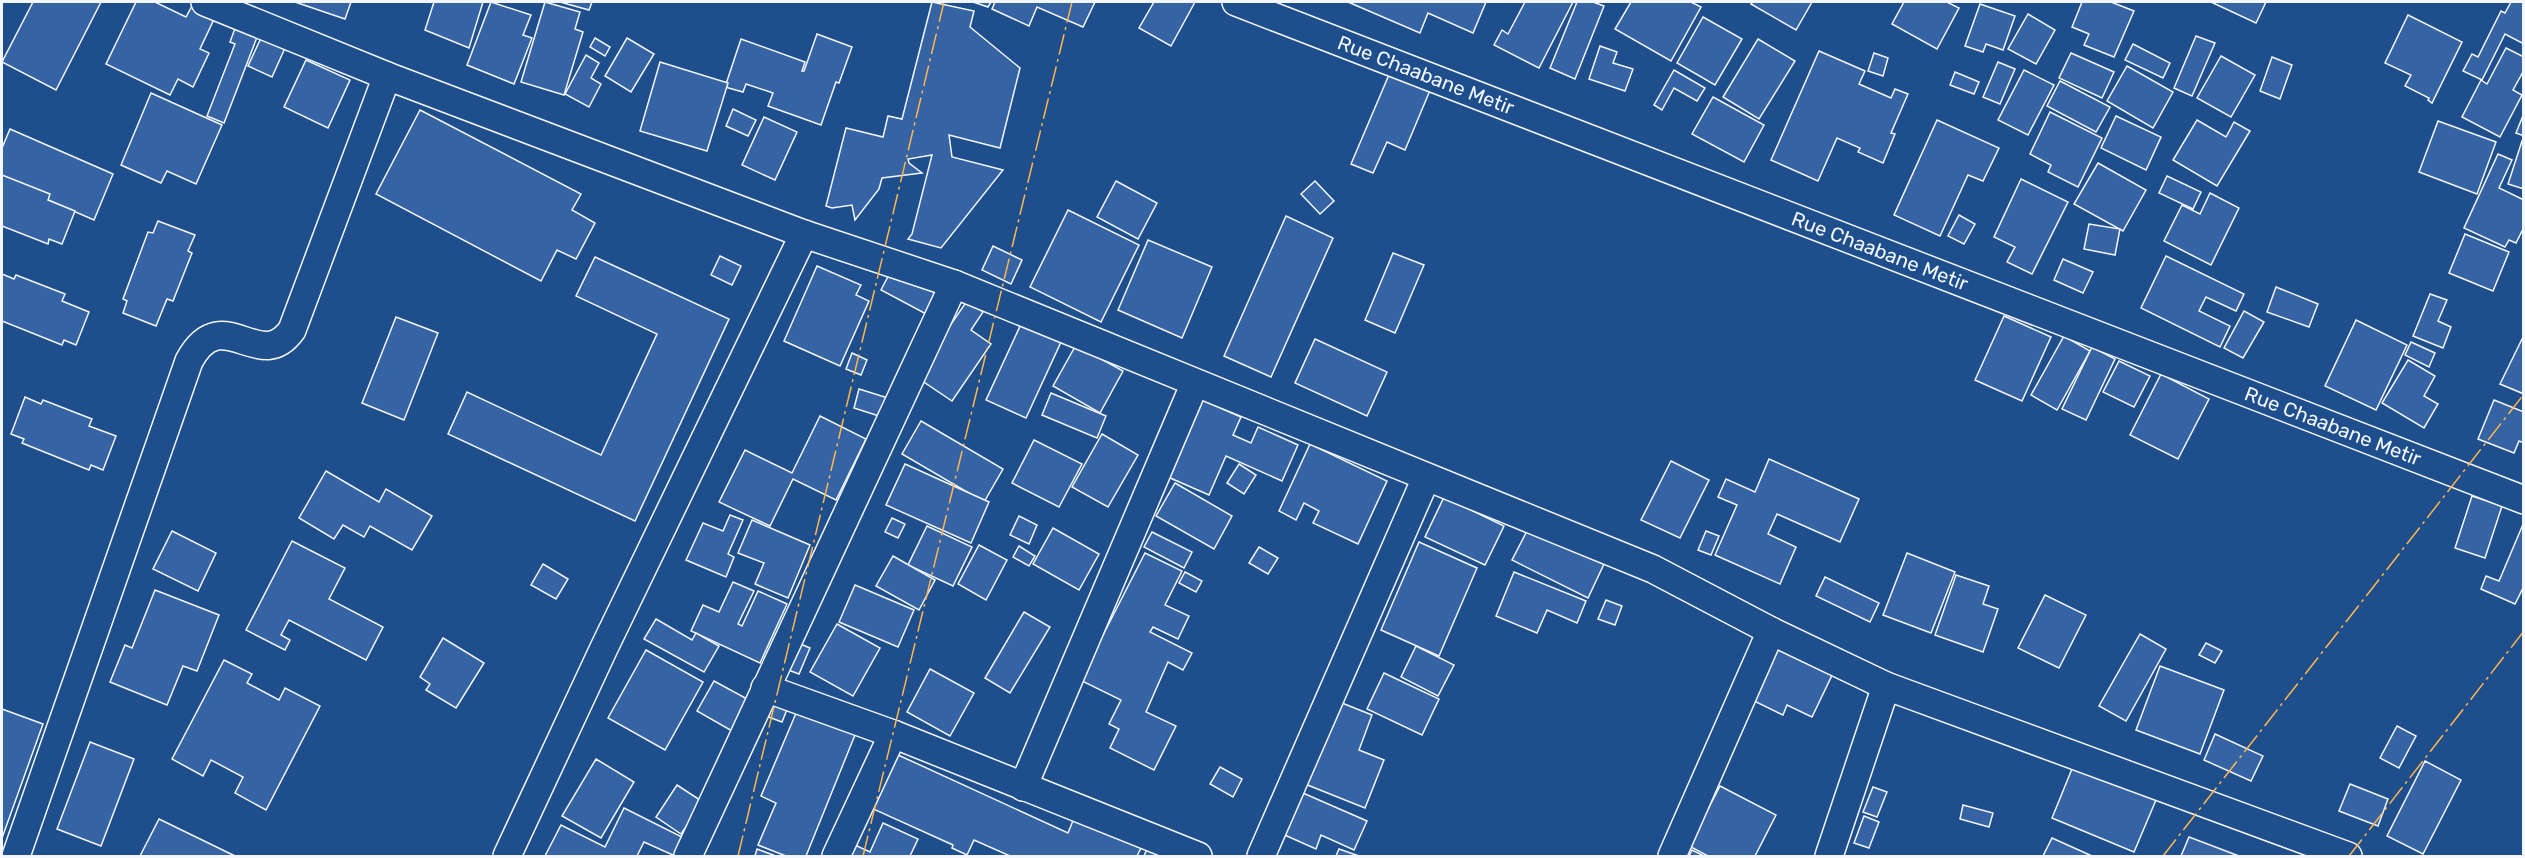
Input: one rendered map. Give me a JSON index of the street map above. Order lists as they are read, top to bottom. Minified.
{"streets":{"street":["Rue Chaabane Metir"]}}
